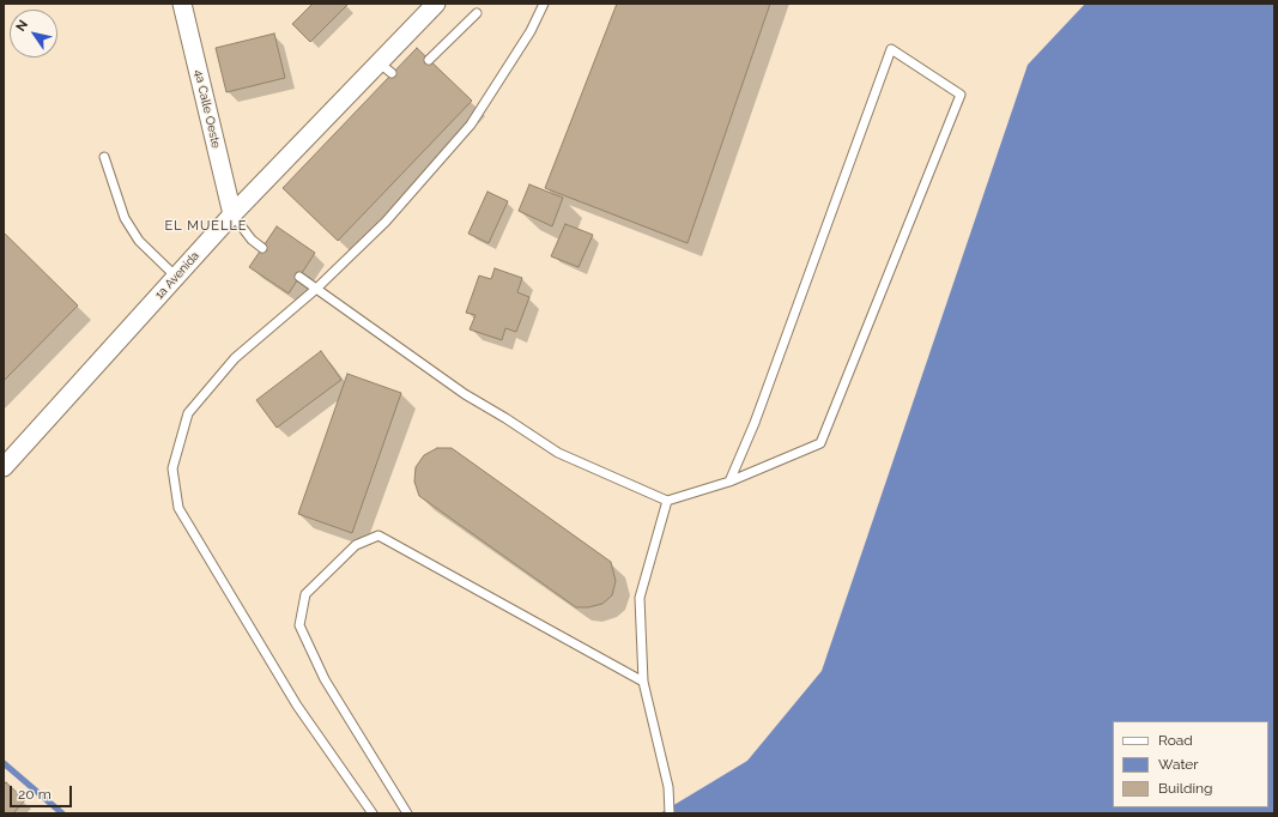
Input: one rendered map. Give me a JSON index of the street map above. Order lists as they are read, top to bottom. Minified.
{"streets":{"street":["4a Calle Oeste","1a Avenida"]},"crossings":[["4a Calle Oeste","1a Avenida"]],"districts":["EL MUELLE"],"legend":["Road","Water","Building"],"scale_bar":"20 m","north":"top left"}
